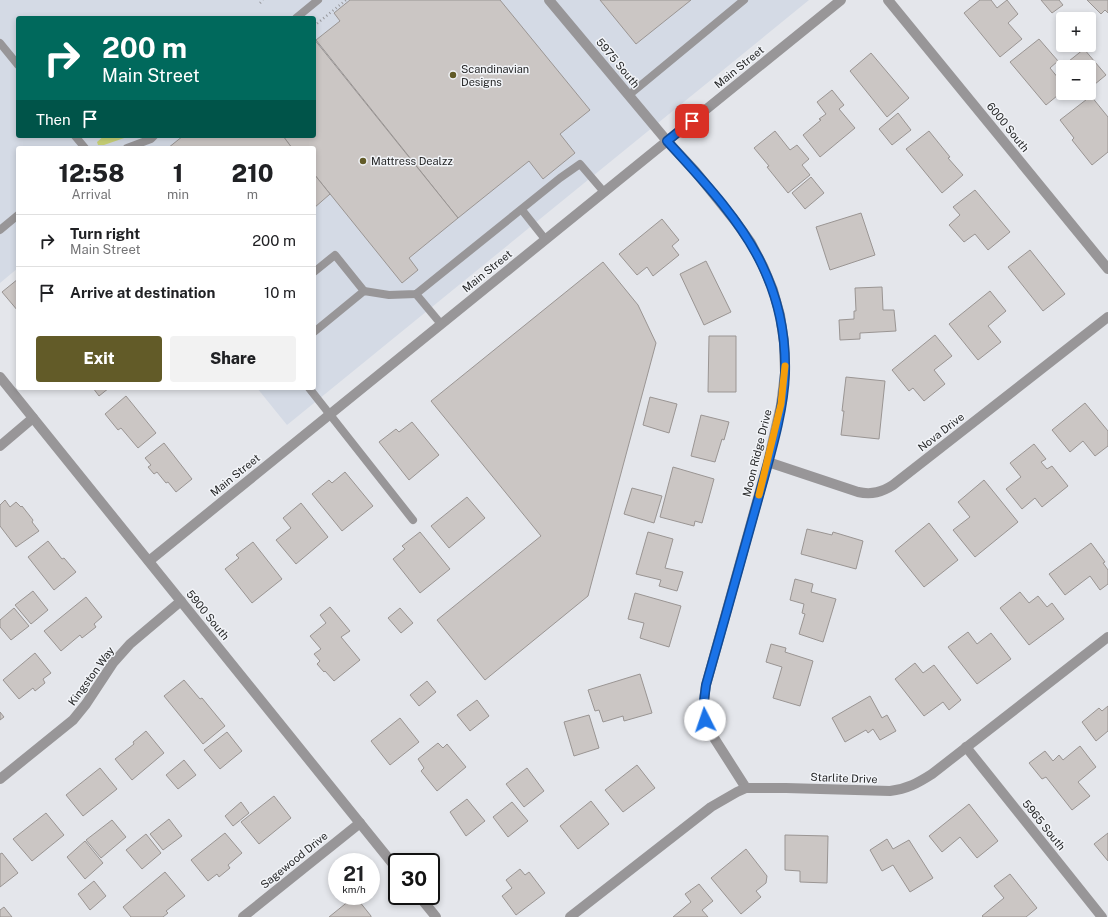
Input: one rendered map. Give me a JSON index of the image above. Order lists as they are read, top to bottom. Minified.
{"streets":{"street":["5975 South","Main Street","6000 South","Nova Drive","Moon Ridge Drive","5900 South","Kingston Way","Starlite Drive","5965 South","Sagewood Drive"]},"crossings":[["5975 South","Main Street"],["5975 South","Moon Ridge Drive"],["Main Street","Moon Ridge Drive"],["Main Street","5900 South"],["Nova Drive","Moon Ridge Drive"],["Moon Ridge Drive","Starlite Drive"],["5900 South","Kingston Way"],["5900 South","Sagewood Drive"],["Starlite Drive","5965 South"]],"places":["Scandinavian Designs","Mattress Dealzz"],"page":{"map_buttons":["+","−"],"turn":["200 m","Main Street"],"then":"Then","eta":["12:58","Arrival","1","min","210","m"],"list":[{"name":"Turn right","note":"Main Street","value":"200 m"},{"name":"Arrive at destination","value":"10 m"}],"buttons":["Exit","Share"],"speed":"21 km/h","limit":"30"}}
